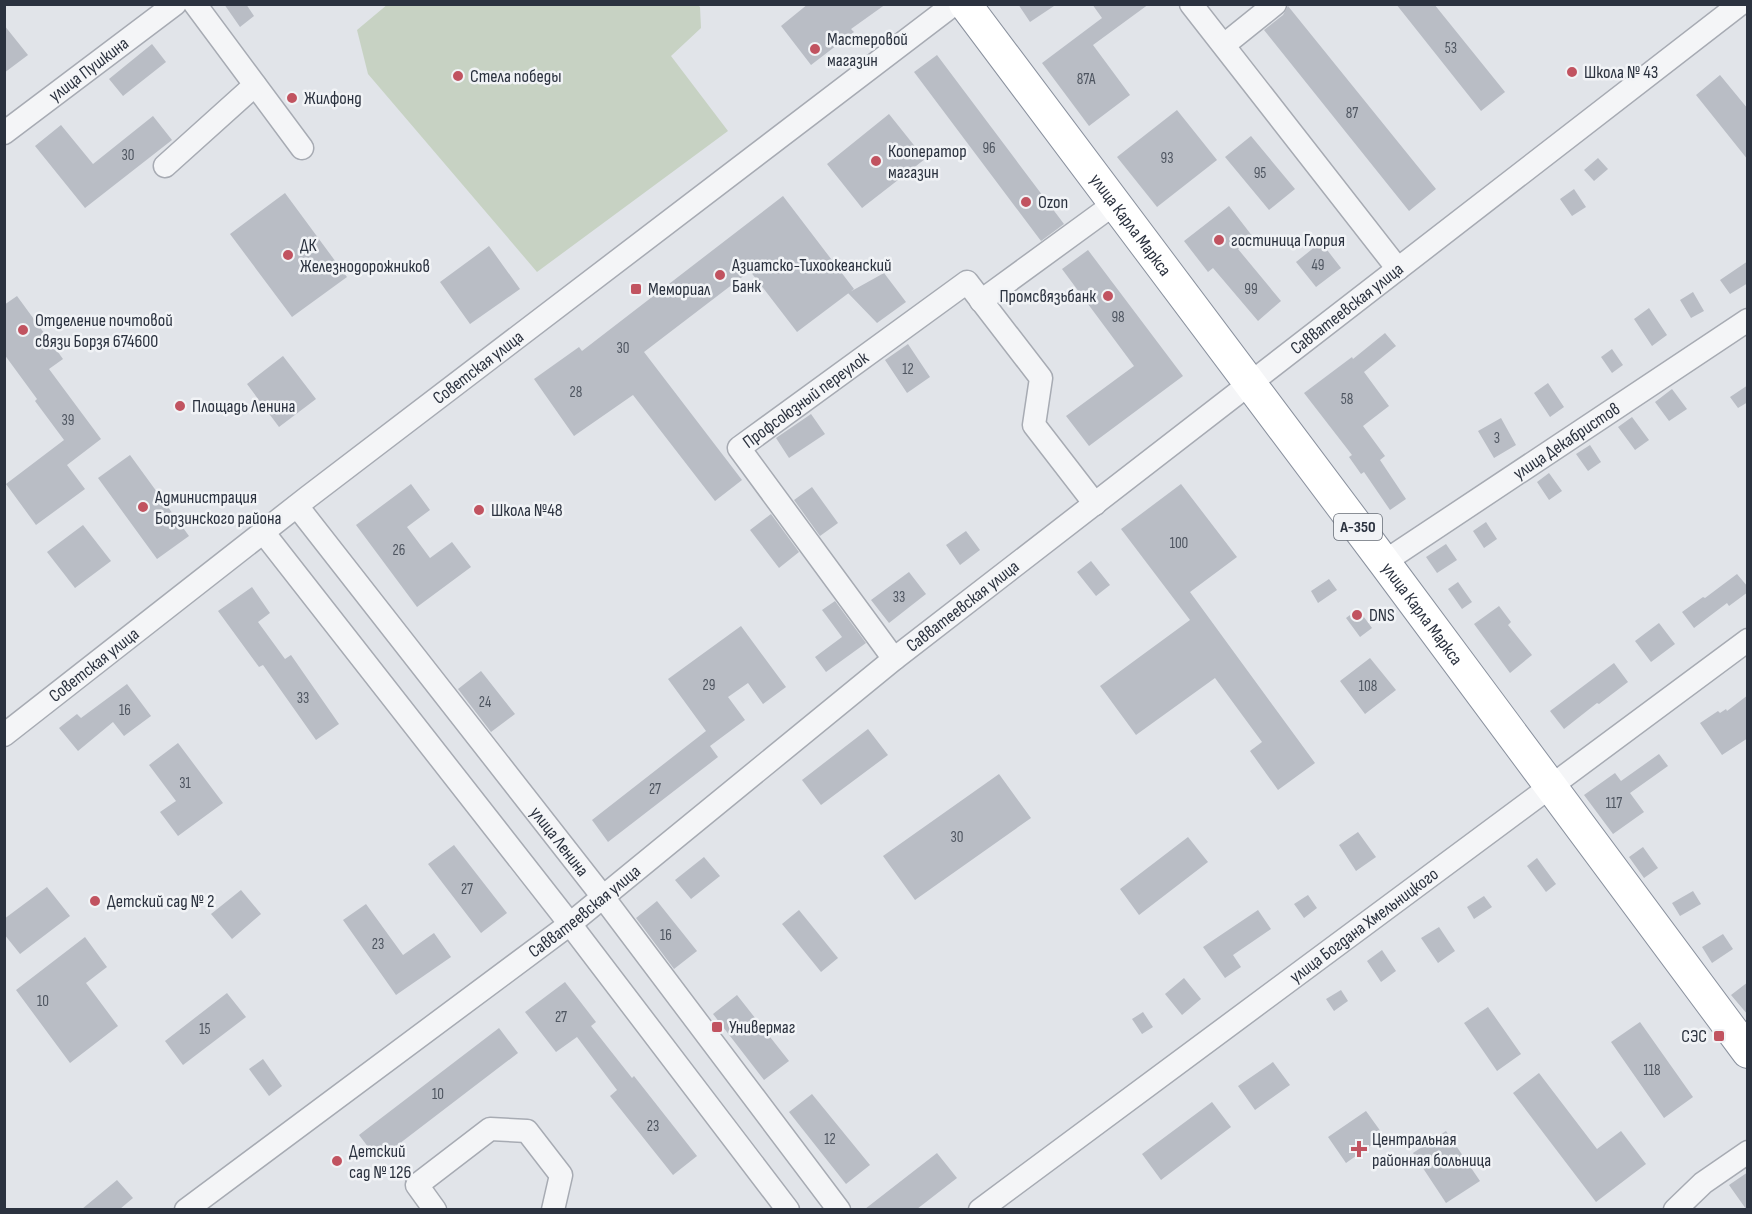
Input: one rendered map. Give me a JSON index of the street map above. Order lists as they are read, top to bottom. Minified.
{"streets":{"highway":["улица Карла Маркса","А-350"],"street":["улица Пушкина","Савватеевская улица","Советская улица","Профсоюзный переулок","улица Декабристов","улица Ленина","улица Богдана Хмельницкого"]},"crossings":[["улица Карла Маркса","Савватеевская улица"],["улица Карла Маркса","улица Декабристов"],["улица Карла Маркса","улица Богдана Хмельницкого"],["Савватеевская улица","Профсоюзный переулок"],["Савватеевская улица","улица Ленина"],["Советская улица","улица Ленина"]],"places":{"other":["Мастеровой магазин","Школа № 43","Стела победы","Жилфонд","Кооператор магазин","Ozon","гостиница Глория","ДК Железнодорожников","Азиатско-Тихоокеанский Банк","Промсвязьбанк","Отделение почтовой связи Борзя 674600","Площадь Ленина","Администрация Борзинского района","Школа №48","DNS","Детский сад № 2","Детский сад № 126"],"transit":["Мемориал","Универмаг","СЭС"],"health":["Центральная районная больница"]},"house_numbers":["53","87А","87","96","30","93","95","49","99","98","30","12","28","58","39","3","100","26","33","29","108","33","24","16","31","27","117","30","27","16","23","10","27","15","118","10","23","12"]}
